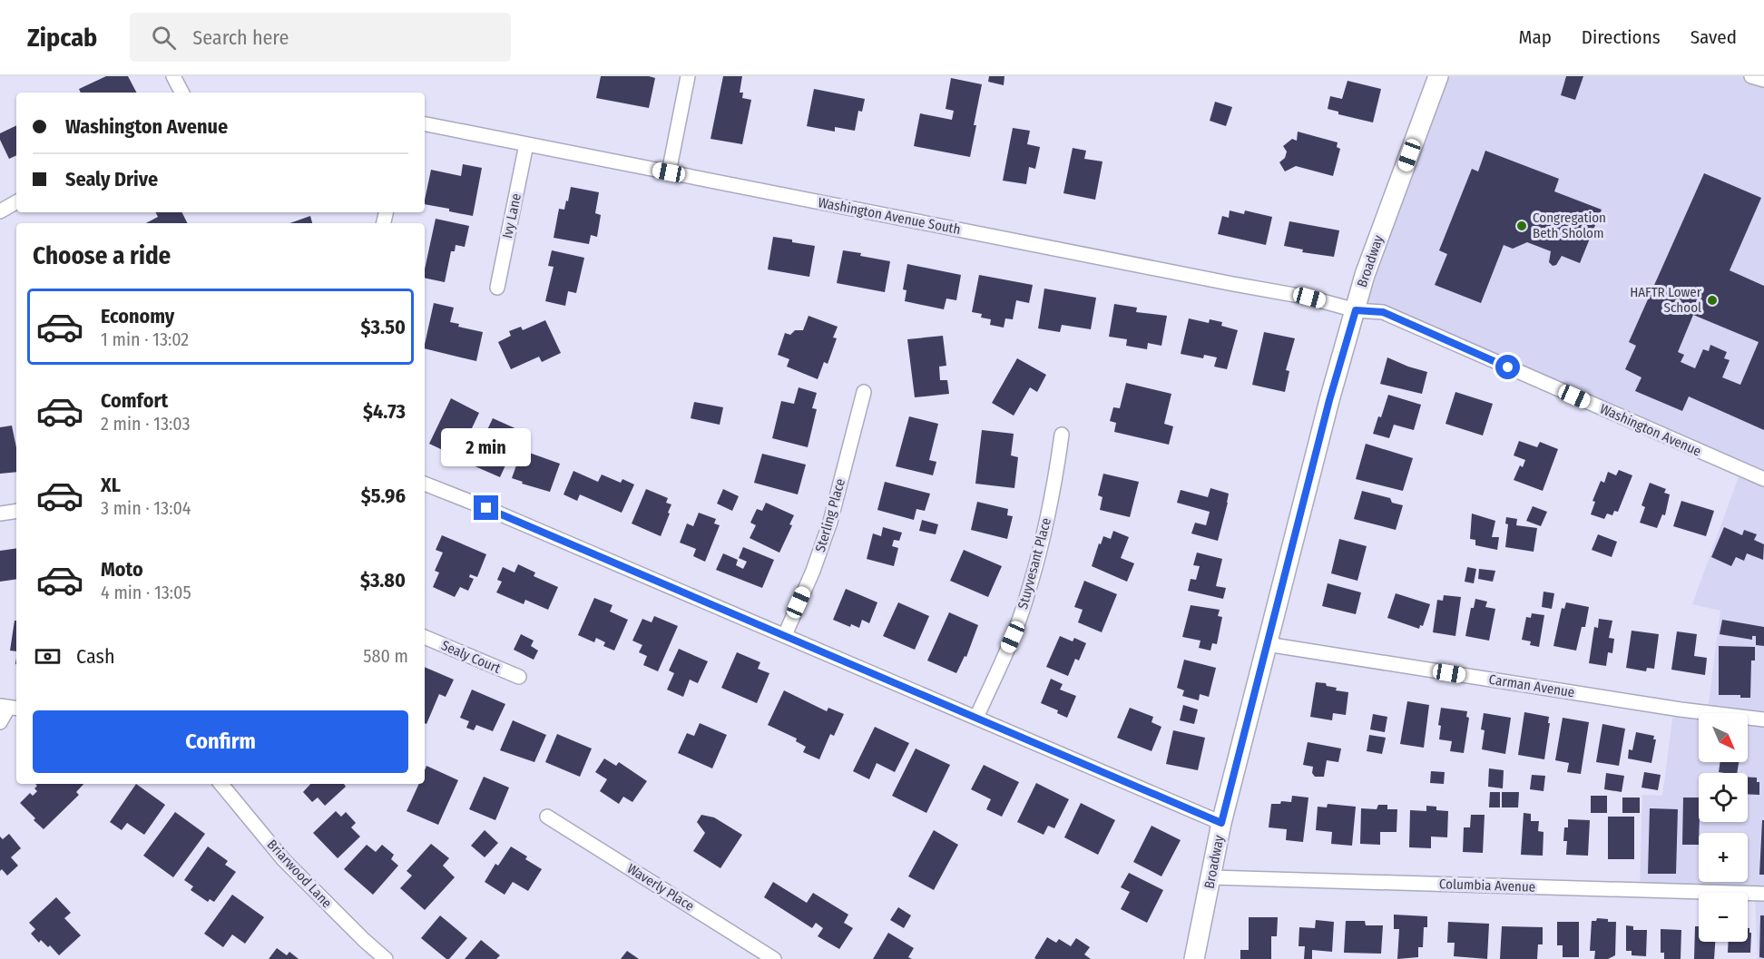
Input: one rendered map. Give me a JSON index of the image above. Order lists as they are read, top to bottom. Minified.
{"streets":{"main road":["Broadway"],"street":["Ivy Lane","Washington Avenue South","Washington Avenue","Sterling Place","Stuyvesant Place","Sealy Court","Carman Avenue","Briarwood Lane","Columbia Avenue","Waverly Place"]},"crossings":[["Ivy Lane","Washington Avenue South"],["Washington Avenue South","Broadway"],["Washington Avenue South","Washington Avenue"],["Broadway","Washington Avenue"],["Broadway","Carman Avenue"],["Broadway","Columbia Avenue"]],"places":["Congregation Beth Sholom","HAFTR Lower School"],"north":"bottom right","page":{"header":"Zipcab","search":"Search here","nav":["Map","Directions","Saved"],"banner":["Washington Avenue","Sealy Drive"],"heading":"Choose a ride","list":[{"name":"Economy","note":"1 min · 13:02","value":"$3.50"},{"name":"Comfort","note":"2 min · 13:03","value":"$4.73"},{"name":"XL","note":"3 min · 13:04","value":"$5.96"},{"name":"Moto","note":"4 min · 13:05","value":"$3.80"}],"bubble":"2 min","pay":["Cash","580 m"],"buttons":"Confirm","map_buttons":["+","−"]}}
